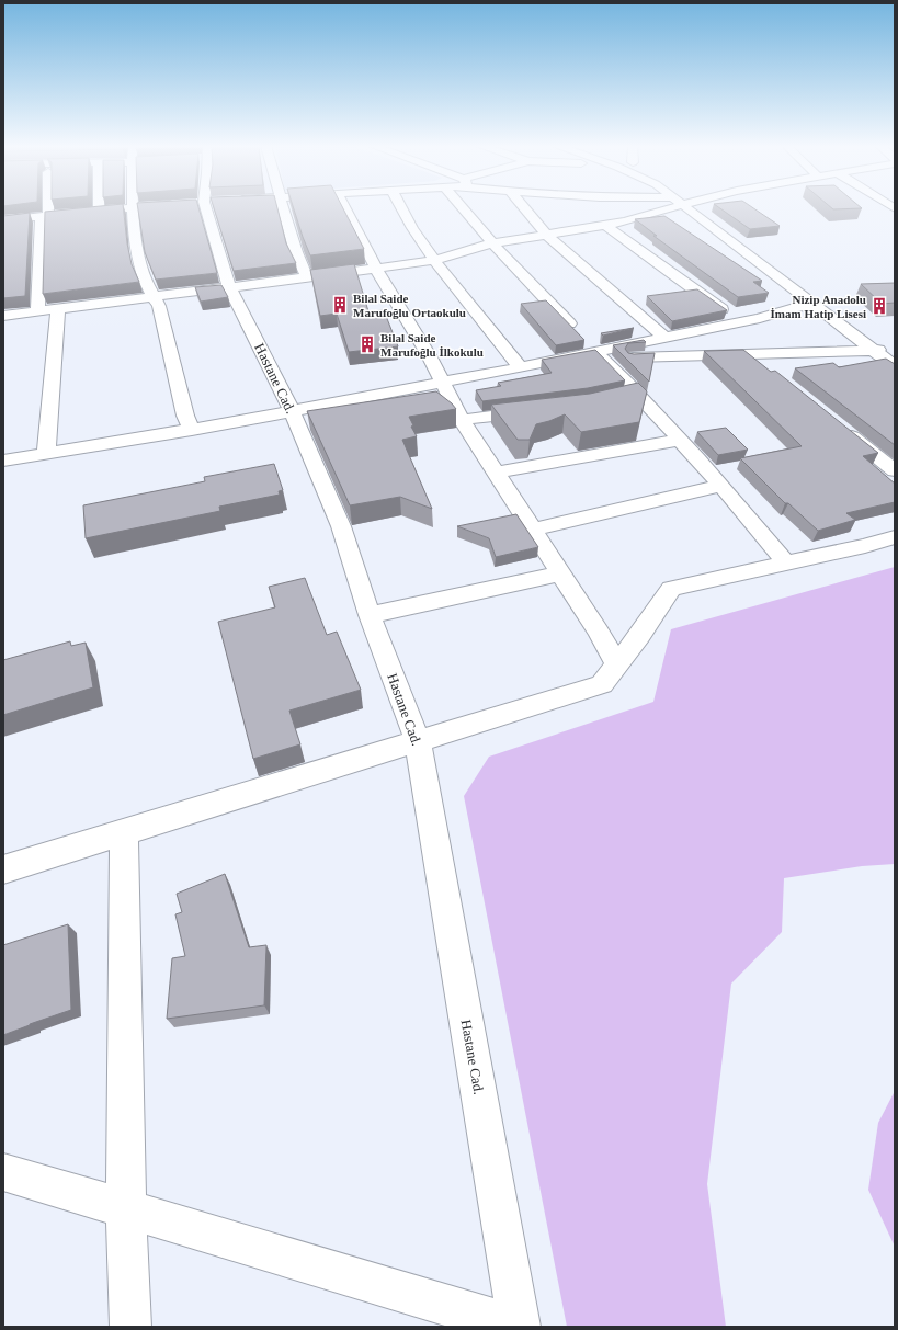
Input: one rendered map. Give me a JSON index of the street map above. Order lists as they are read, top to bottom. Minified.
{"streets":{"street":["Hastane Cad."]},"places":{"building":["Bilal Saide Marufoğlu Ortaokulu","Nizip Anadolu İmam Hatip Lisesi","Bilal Saide Marufoğlu İlkokulu"]}}
